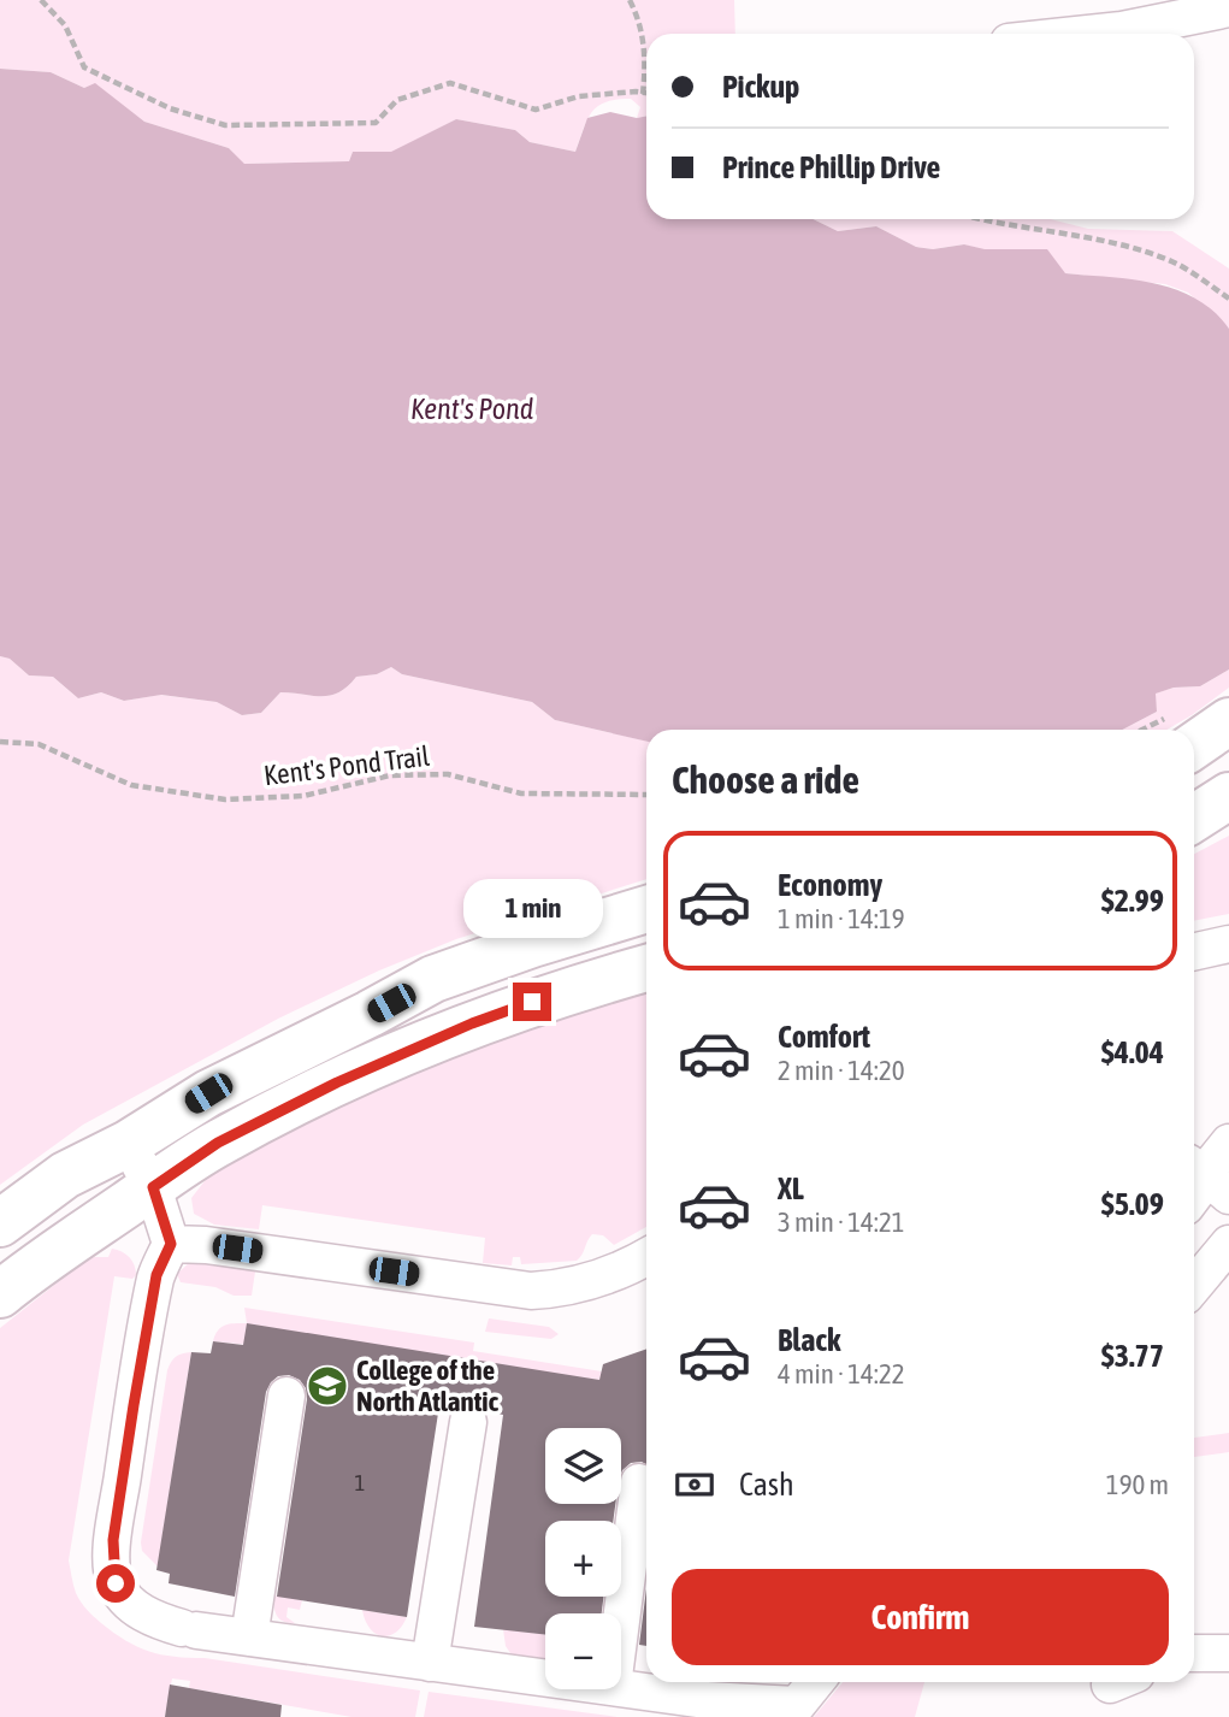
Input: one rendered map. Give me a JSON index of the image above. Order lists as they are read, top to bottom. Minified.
{"streets":{"path":["Kent's Pond Trail"]},"water":["Kent's Pond"],"places":{"school or university":["College of the North Atlantic"]},"house_numbers":["1"],"page":{"banner":["Pickup","Prince Phillip Drive"],"heading":"Choose a ride","list":[{"name":"Economy","note":"1 min · 14:19","value":"$2.99"},{"name":"Comfort","note":"2 min · 14:20","value":"$4.04"},{"name":"XL","note":"3 min · 14:21","value":"$5.09"},{"name":"Black","note":"4 min · 14:22","value":"$3.77"}],"bubble":"1 min","map_buttons":["+","−"],"pay":["Cash","190 m"],"buttons":"Confirm"}}
